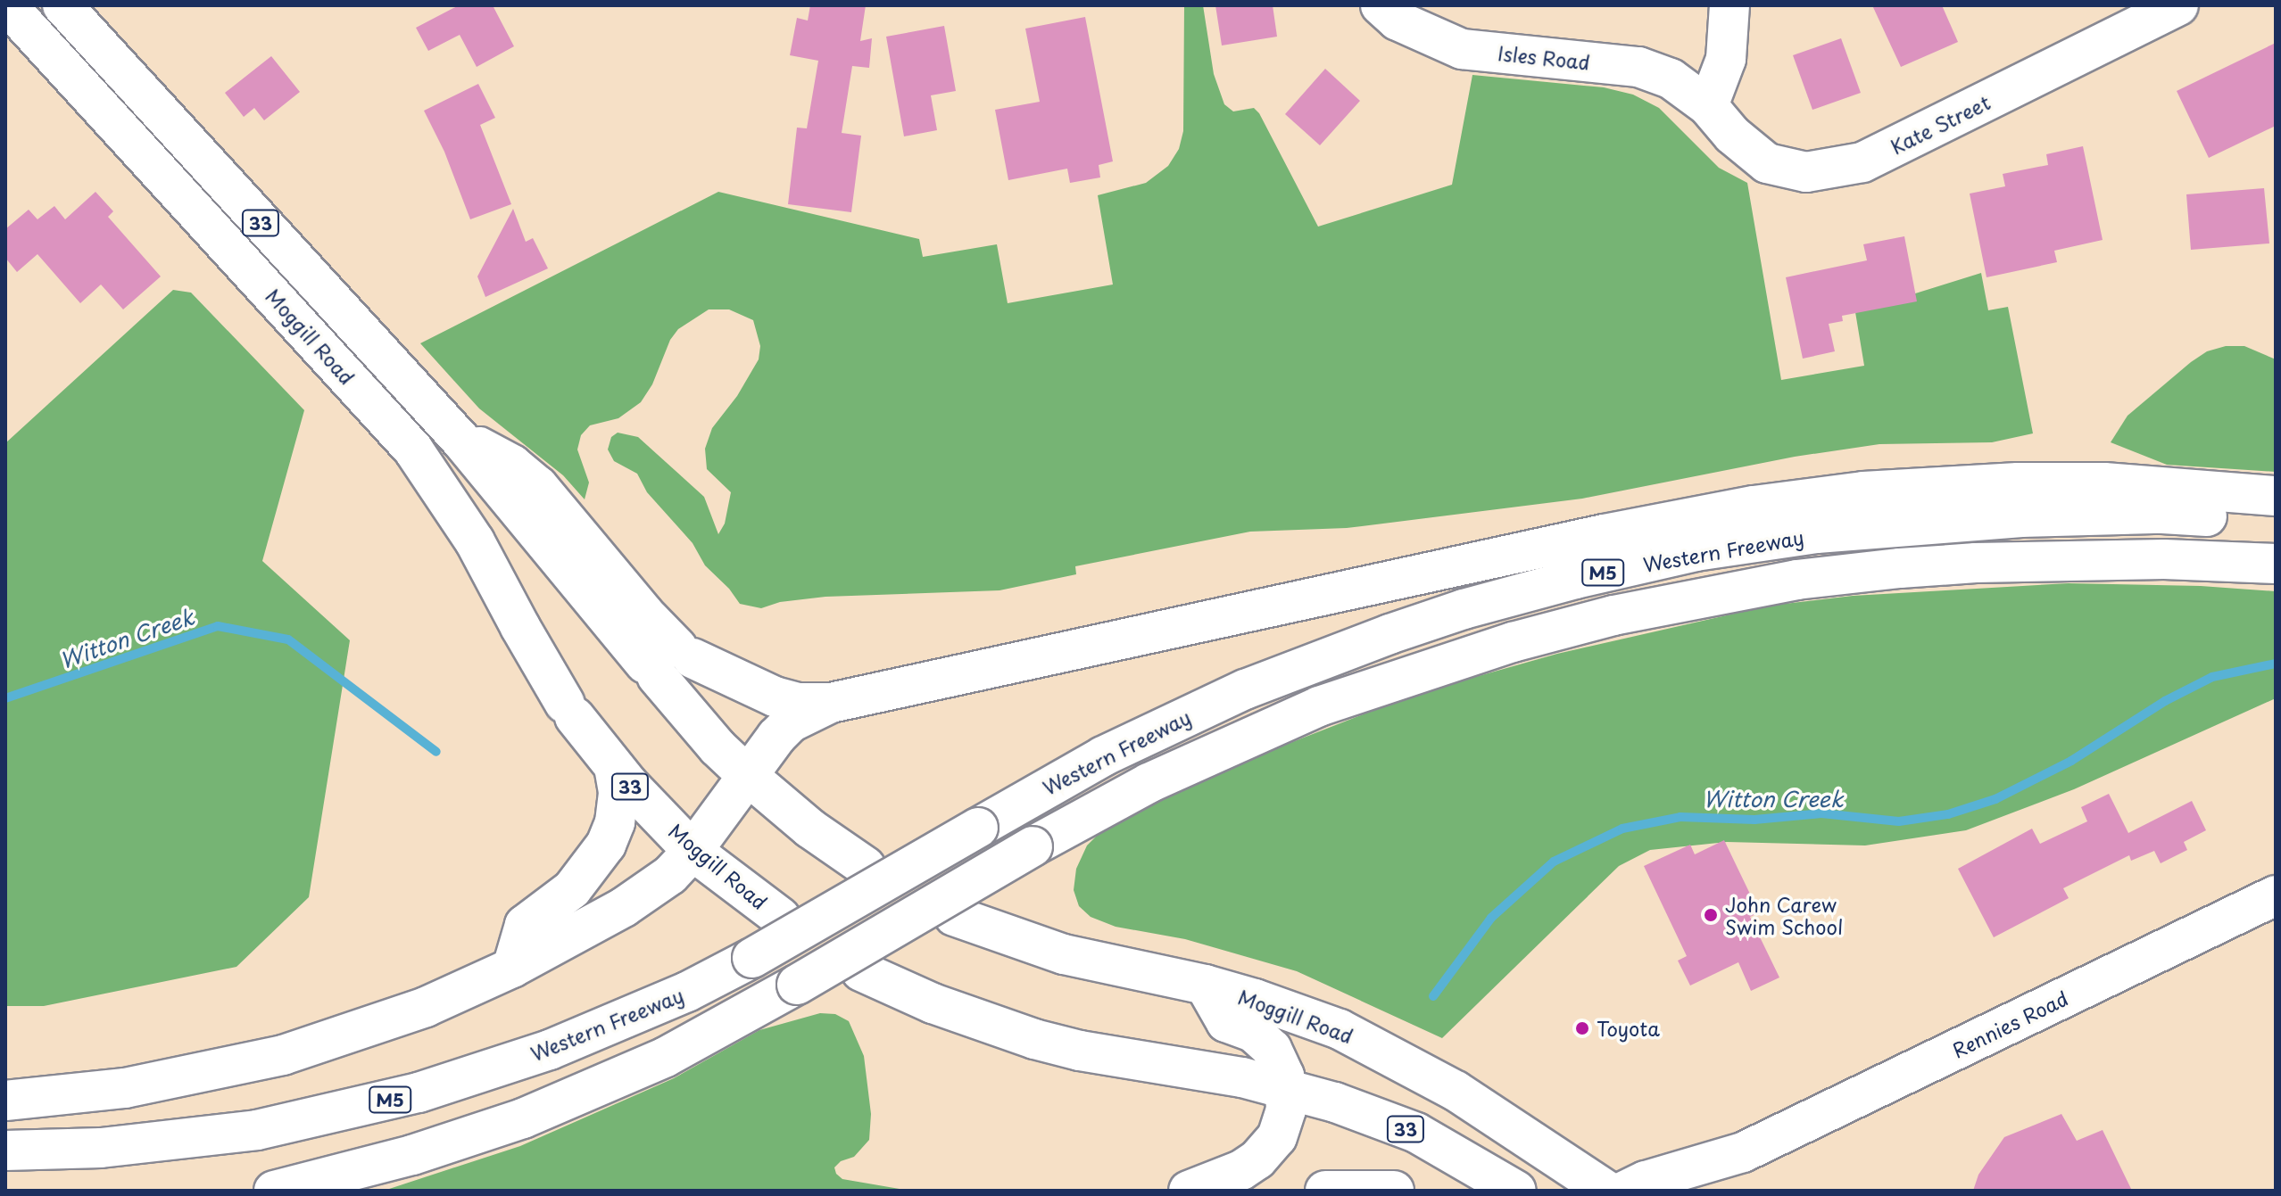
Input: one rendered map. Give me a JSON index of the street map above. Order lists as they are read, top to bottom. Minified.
{"streets":{"main road":["Isles Road","Kate Street","33","Moggill Road","Western Freeway","M5","Rennies Road"]},"crossings":[["Isles Road","Kate Street"]],"water":["Witton Creek"],"places":["John Carew Swim School","Toyota"]}
